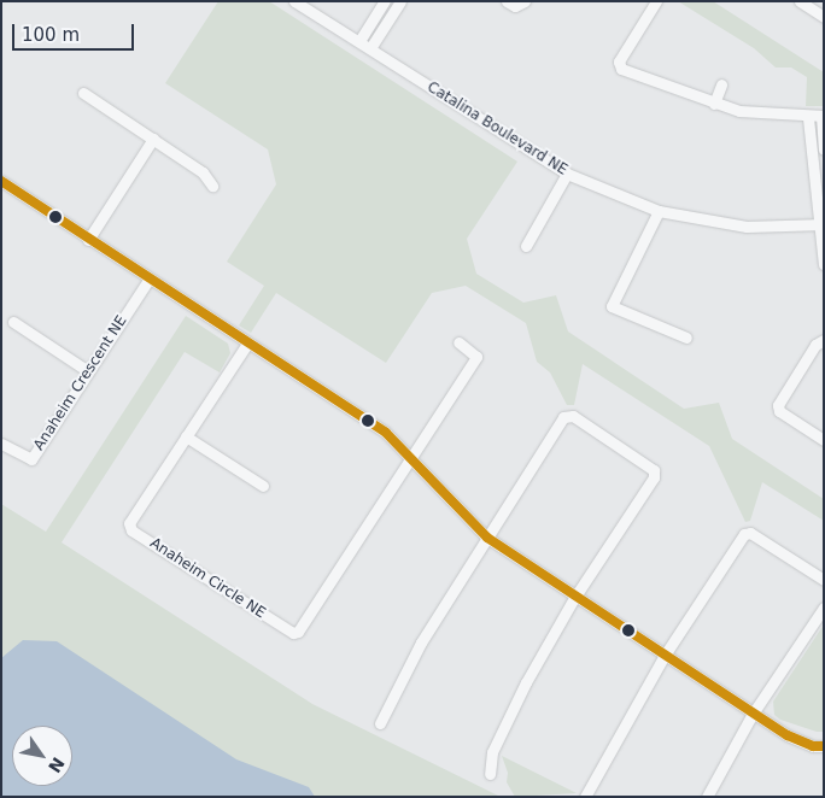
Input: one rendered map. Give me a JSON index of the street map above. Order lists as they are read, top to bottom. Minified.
{"streets":{"street":["Catalina Boulevard NE","Anaheim Crescent NE","Anaheim Circle NE"]},"scale_bar":"100 m","north":"bottom right"}
